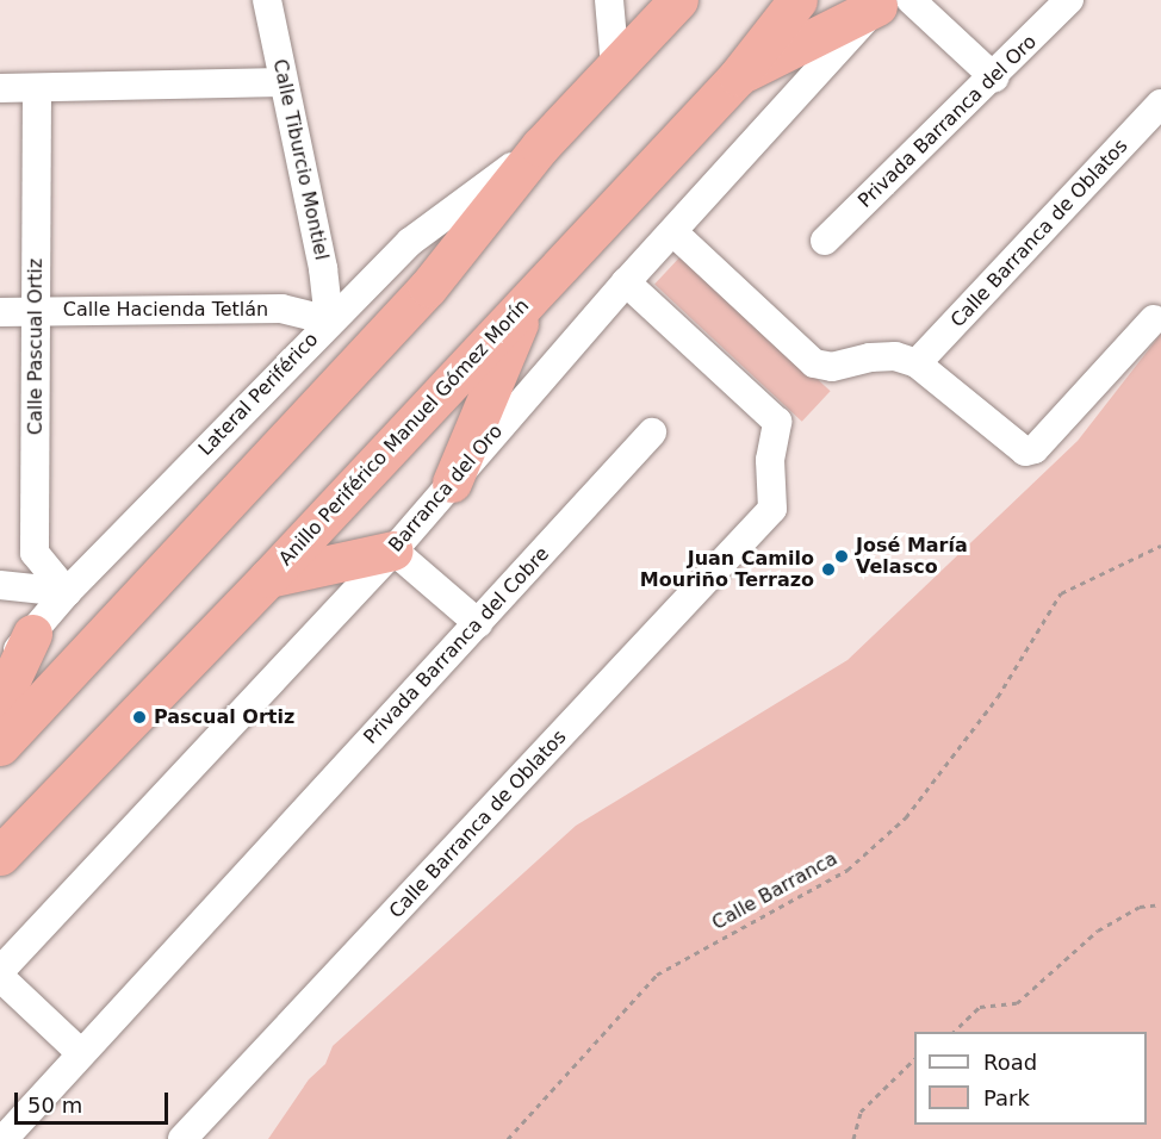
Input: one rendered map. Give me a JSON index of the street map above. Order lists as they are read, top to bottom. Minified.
{"streets":{"highway":["Anillo Periférico Manuel Gómez Morín"],"street":["Privada Barranca del Oro","Calle Tiburcio Montiel","Calle Barranca de Oblatos","Calle Hacienda Tetlán","Calle Pascual Ortiz","Lateral Periférico","Barranca del Oro","Privada Barranca del Cobre"],"path":["Calle Barranca"]},"crossings":[["Calle Tiburcio Montiel","Calle Hacienda Tetlán"],["Calle Tiburcio Montiel","Lateral Periférico"],["Calle Barranca de Oblatos","Barranca del Oro"],["Calle Hacienda Tetlán","Calle Pascual Ortiz"],["Calle Hacienda Tetlán","Lateral Periférico"],["Calle Pascual Ortiz","Lateral Periférico"]],"places":["José María Velasco","Juan Camilo Mouriño Terrazo","Pascual Ortiz"],"legend":["Road","Park"],"scale_bar":"50 m"}
